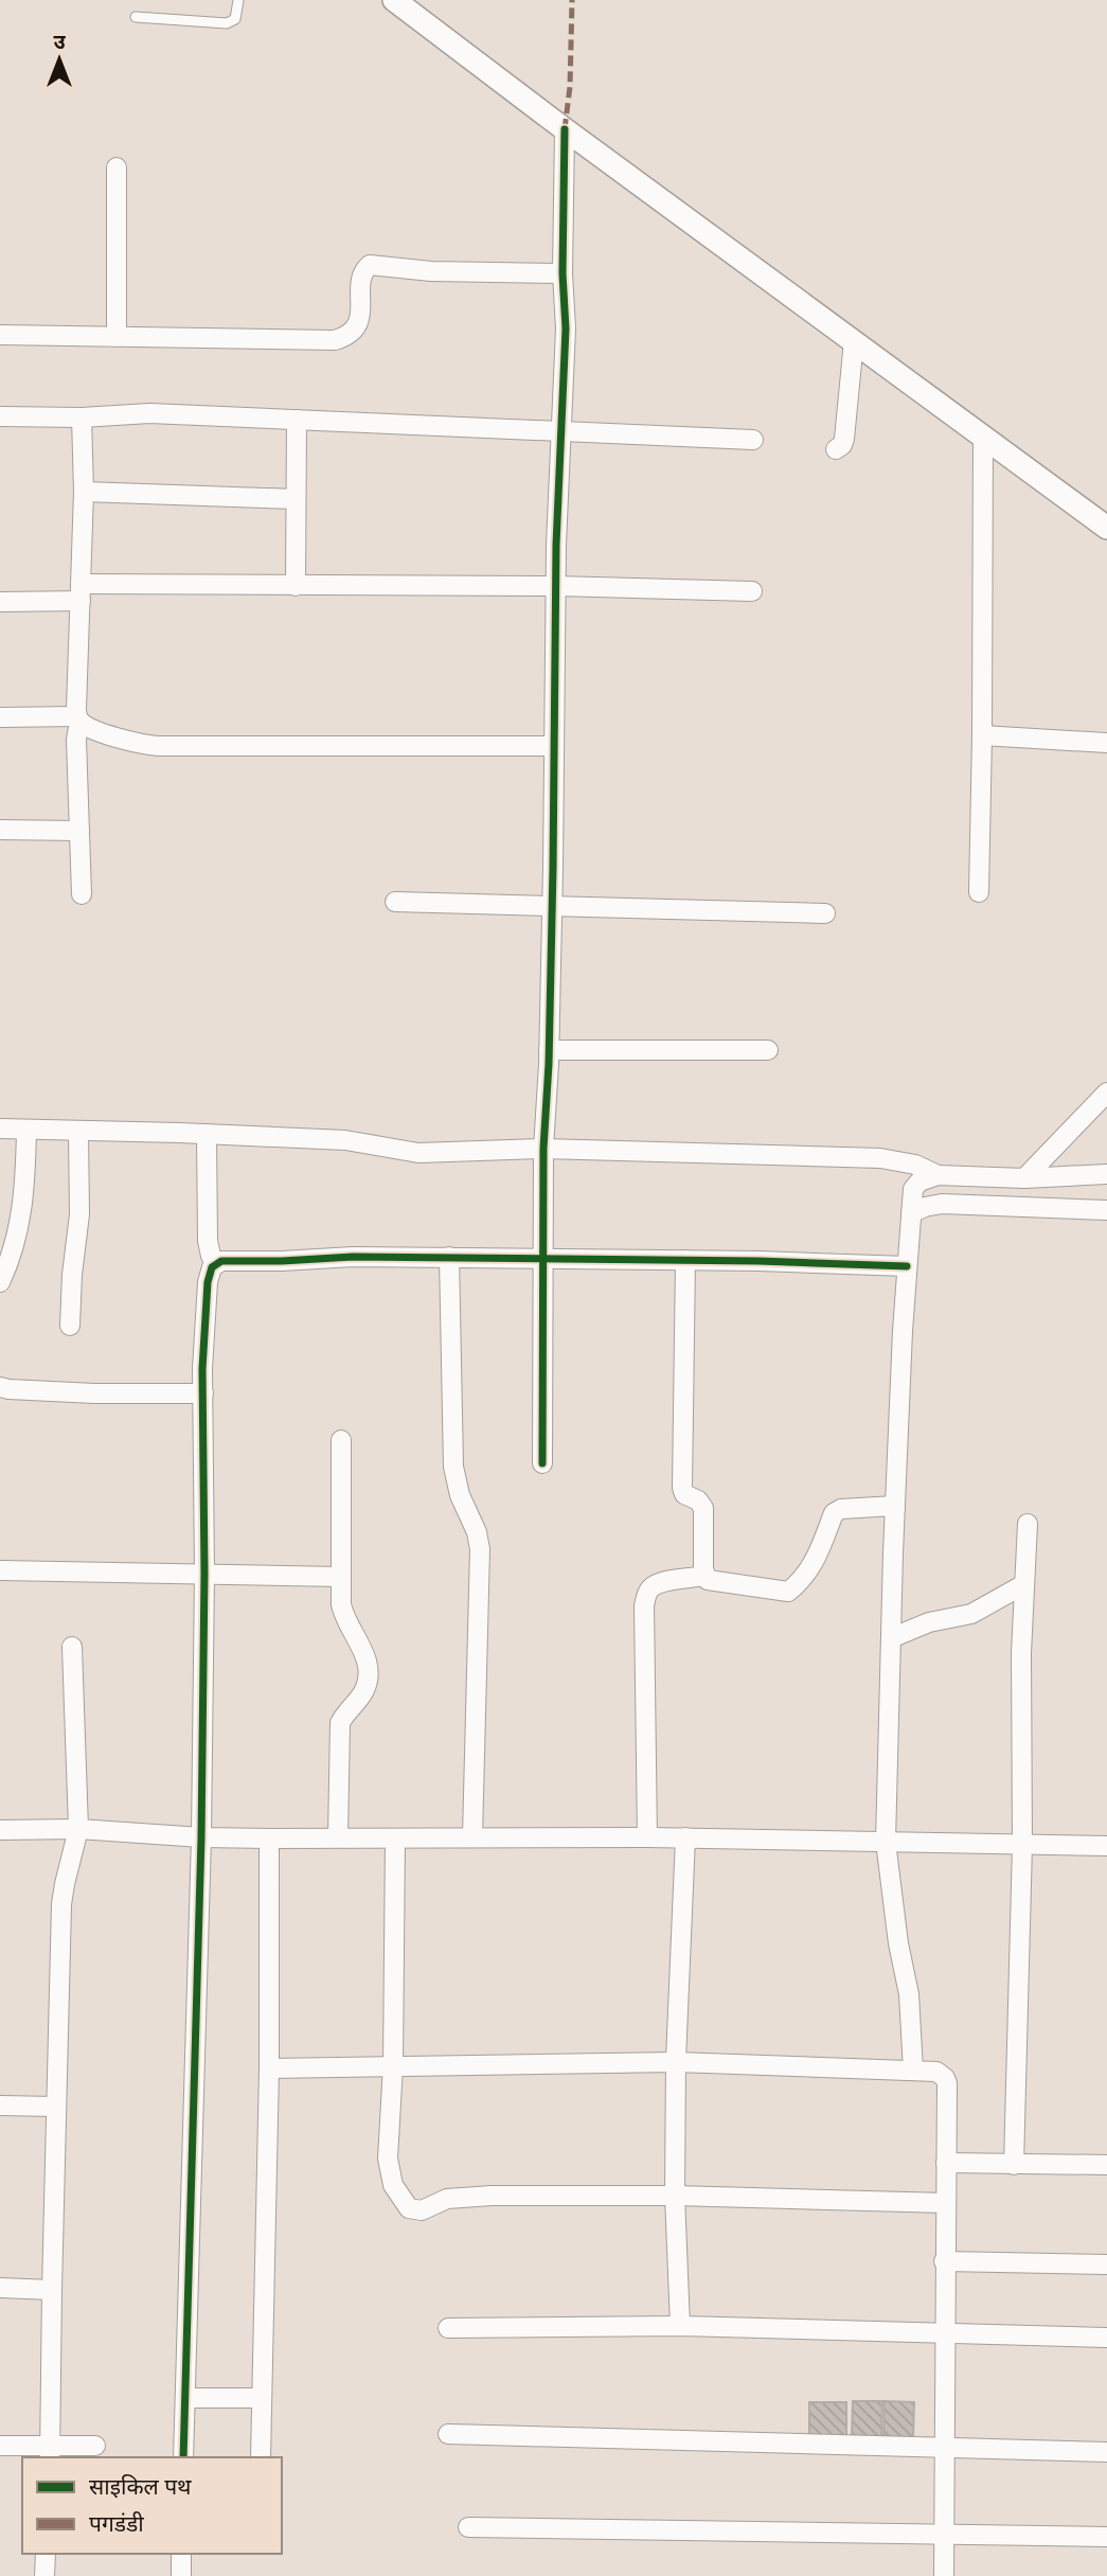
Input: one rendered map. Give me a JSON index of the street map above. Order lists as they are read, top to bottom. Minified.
{"legend":["साइकिल पथ","पगडंडी"],"north":"top"}
